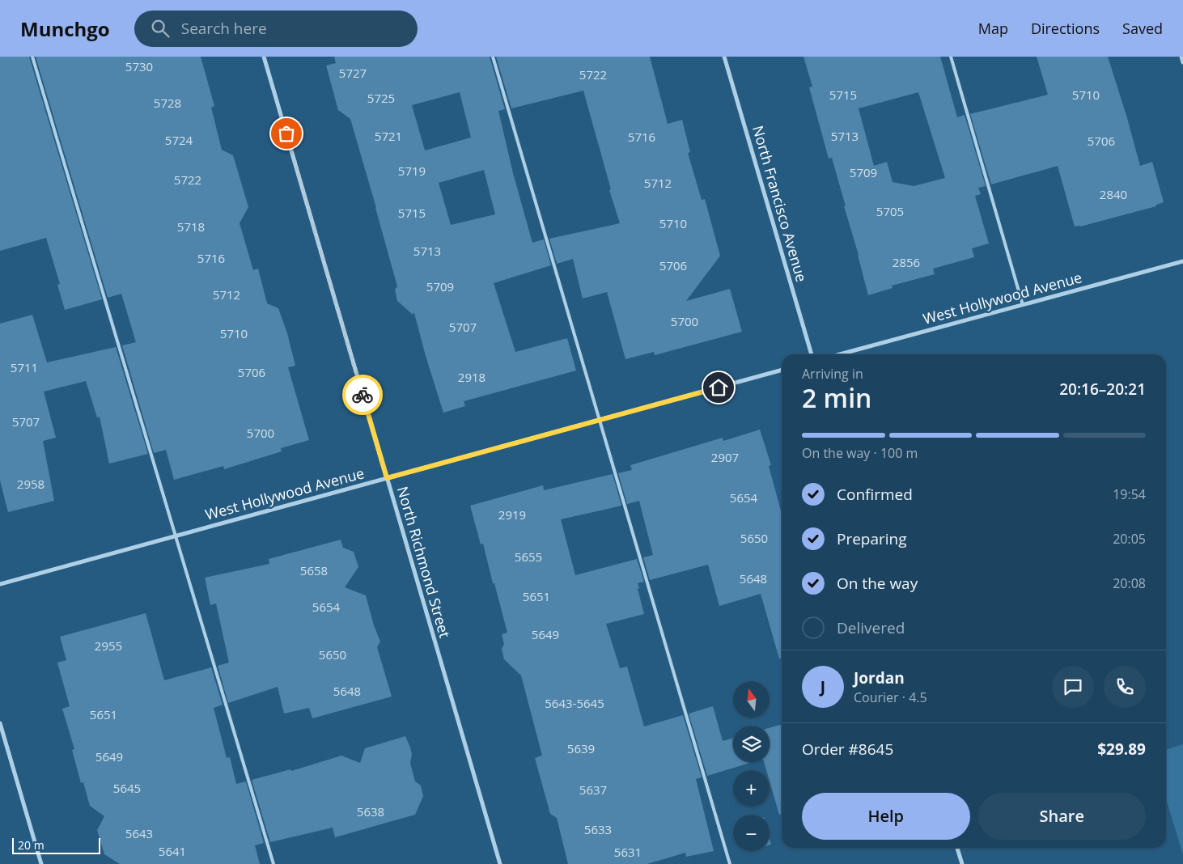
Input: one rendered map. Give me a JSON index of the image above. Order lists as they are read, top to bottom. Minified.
{"streets":{"street":["North Francisco Avenue","West Hollywood Avenue","North Richmond Street"]},"crossings":[["West Hollywood Avenue","North Richmond Street"]],"house_numbers":["5730","5727","5722","5715","5710","5725","5728","5721","5713","5716","5724","5706","5719","5709","5722","5712","2840","5705","5715","5710","5718","5713","5716","2856","5706","5709","5712","5700","5707","5710","5711","5706","2918","5707","5700","2907","2958","5654","2919","5650","5655","5658","5648","5651","5654","5649","2955","5650","5648","5643-5645","5651","5639","5649","5645","5637","5638","5633","5643","5641","5631"],"scale_bar":"20 m","north":"top","page":{"header":"Munchgo","search":"Search here","nav":["Map","Directions","Saved"],"heading":["2 min","Arriving in","20:16–20:21"],"panel":["Jordan","Courier · 4.5","Order #8645","$29.89"],"bar":"On the way · 100 m","list":[["Confirmed","19:54"],["Preparing","20:05"],["On the way","20:08"],"Delivered"],"round":"J","map_buttons":["+","−"],"buttons":["Help","Share"],"scale":"20 m"}}
